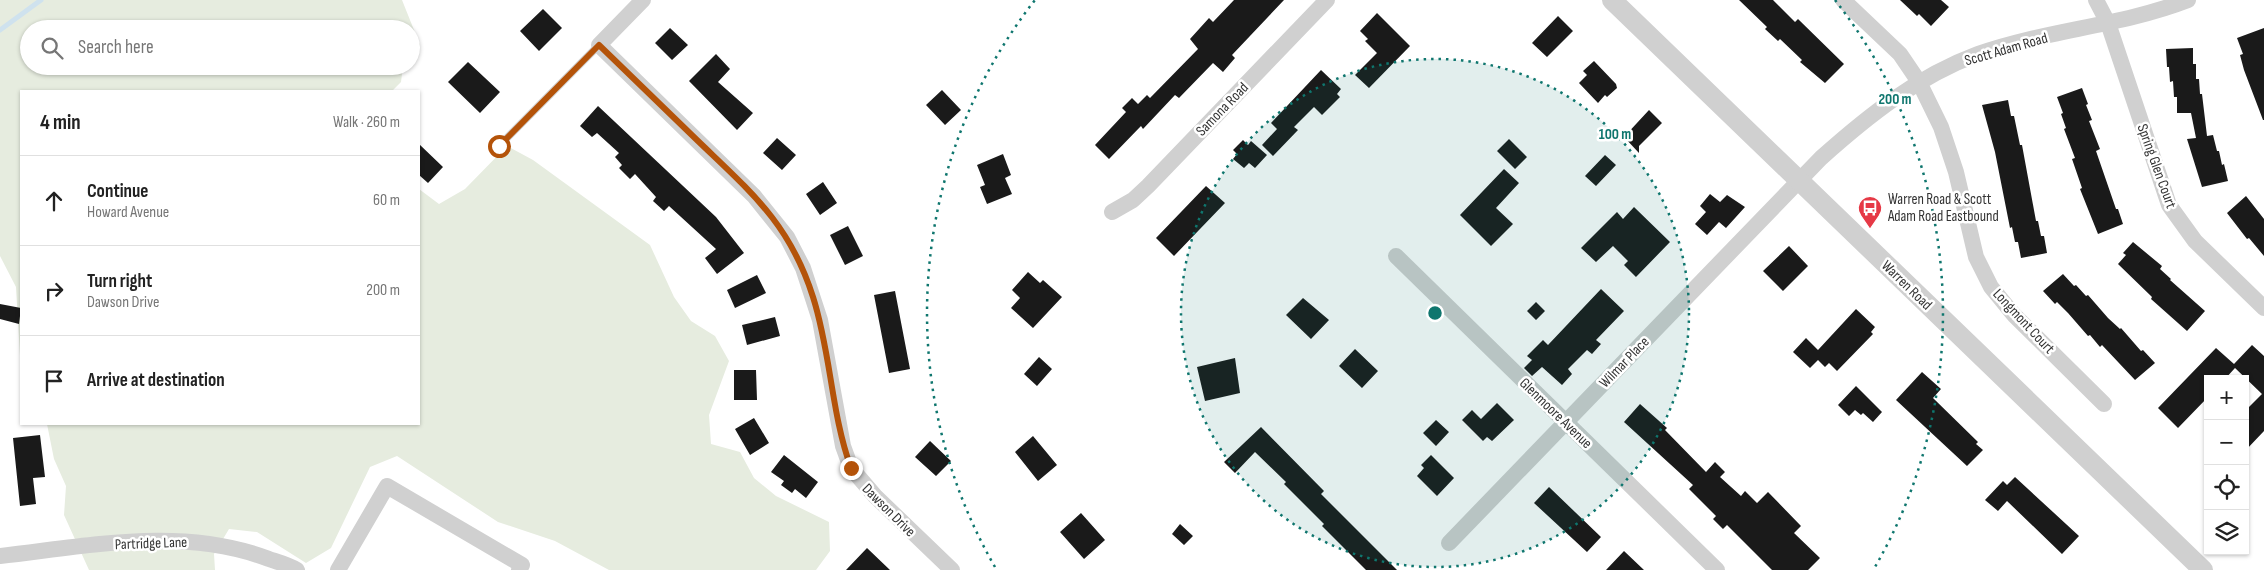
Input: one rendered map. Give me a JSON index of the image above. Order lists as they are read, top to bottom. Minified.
{"streets":{"street":["Scott Adam Road","Samona Road","Spring Glen Court","Warren Road","Longmont Court","Wilmar Place","Glenmoore Avenue","Dawson Drive","Partridge Lane"]},"crossings":[["Scott Adam Road","Spring Glen Court"],["Scott Adam Road","Warren Road"],["Scott Adam Road","Longmont Court"],["Scott Adam Road","Wilmar Place"],["Warren Road","Wilmar Place"],["Wilmar Place","Glenmoore Avenue"]],"places":{"bus stop":["Warren Road & Scott Adam Road Eastbound"]},"page":{"search":"Search here","heading":["4 min","Walk · 260 m"],"list":[["Continue","Howard Avenue","60 m"],["Turn right","Dawson Drive","200 m"],"Arrive at destination"],"map_buttons":["+","−"]},"rings":["200 m","100 m"]}
